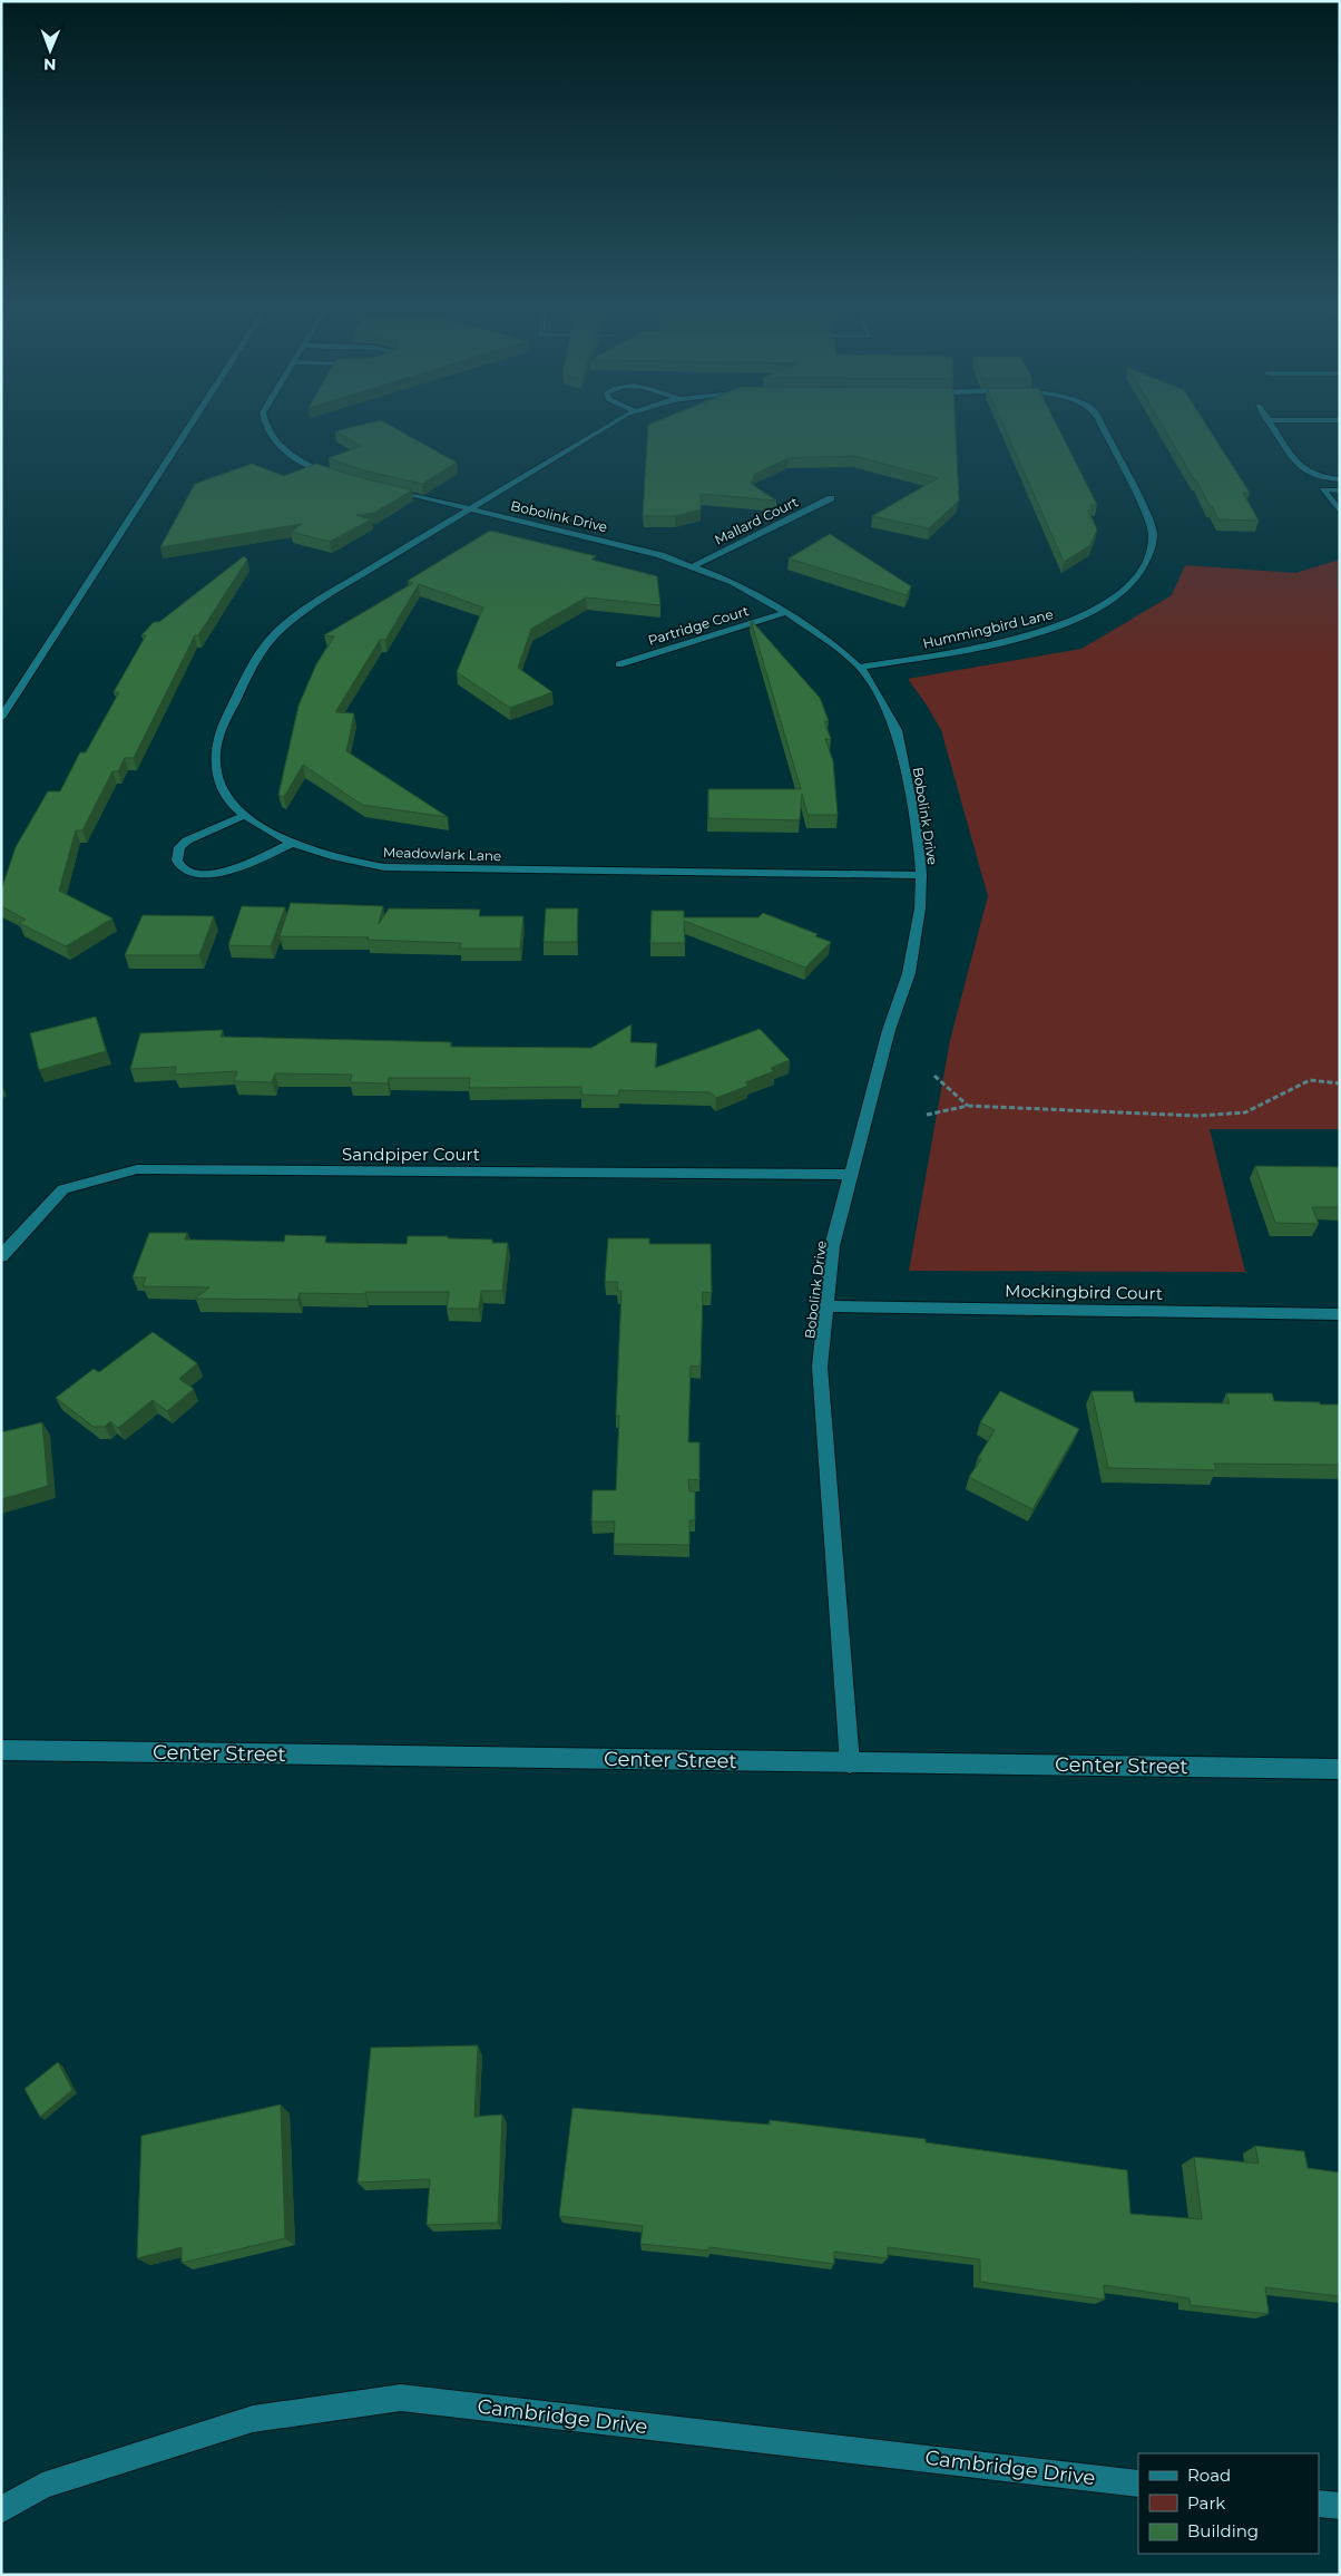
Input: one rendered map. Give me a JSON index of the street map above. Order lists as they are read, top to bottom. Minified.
{"streets":{"street":["Bobolink Drive","Mallard Court","Partridge Court","Hummingbird Lane","Meadowlark Lane","Sandpiper Court","Mockingbird Court","Center Street","Cambridge Drive"]},"crossings":[["Bobolink Drive","Mallard Court"],["Bobolink Drive","Partridge Court"],["Bobolink Drive","Hummingbird Lane"],["Bobolink Drive","Meadowlark Lane"],["Bobolink Drive","Sandpiper Court"],["Bobolink Drive","Mockingbird Court"],["Bobolink Drive","Center Street"]],"legend":["Road","Park","Building"],"north":"bottom"}
